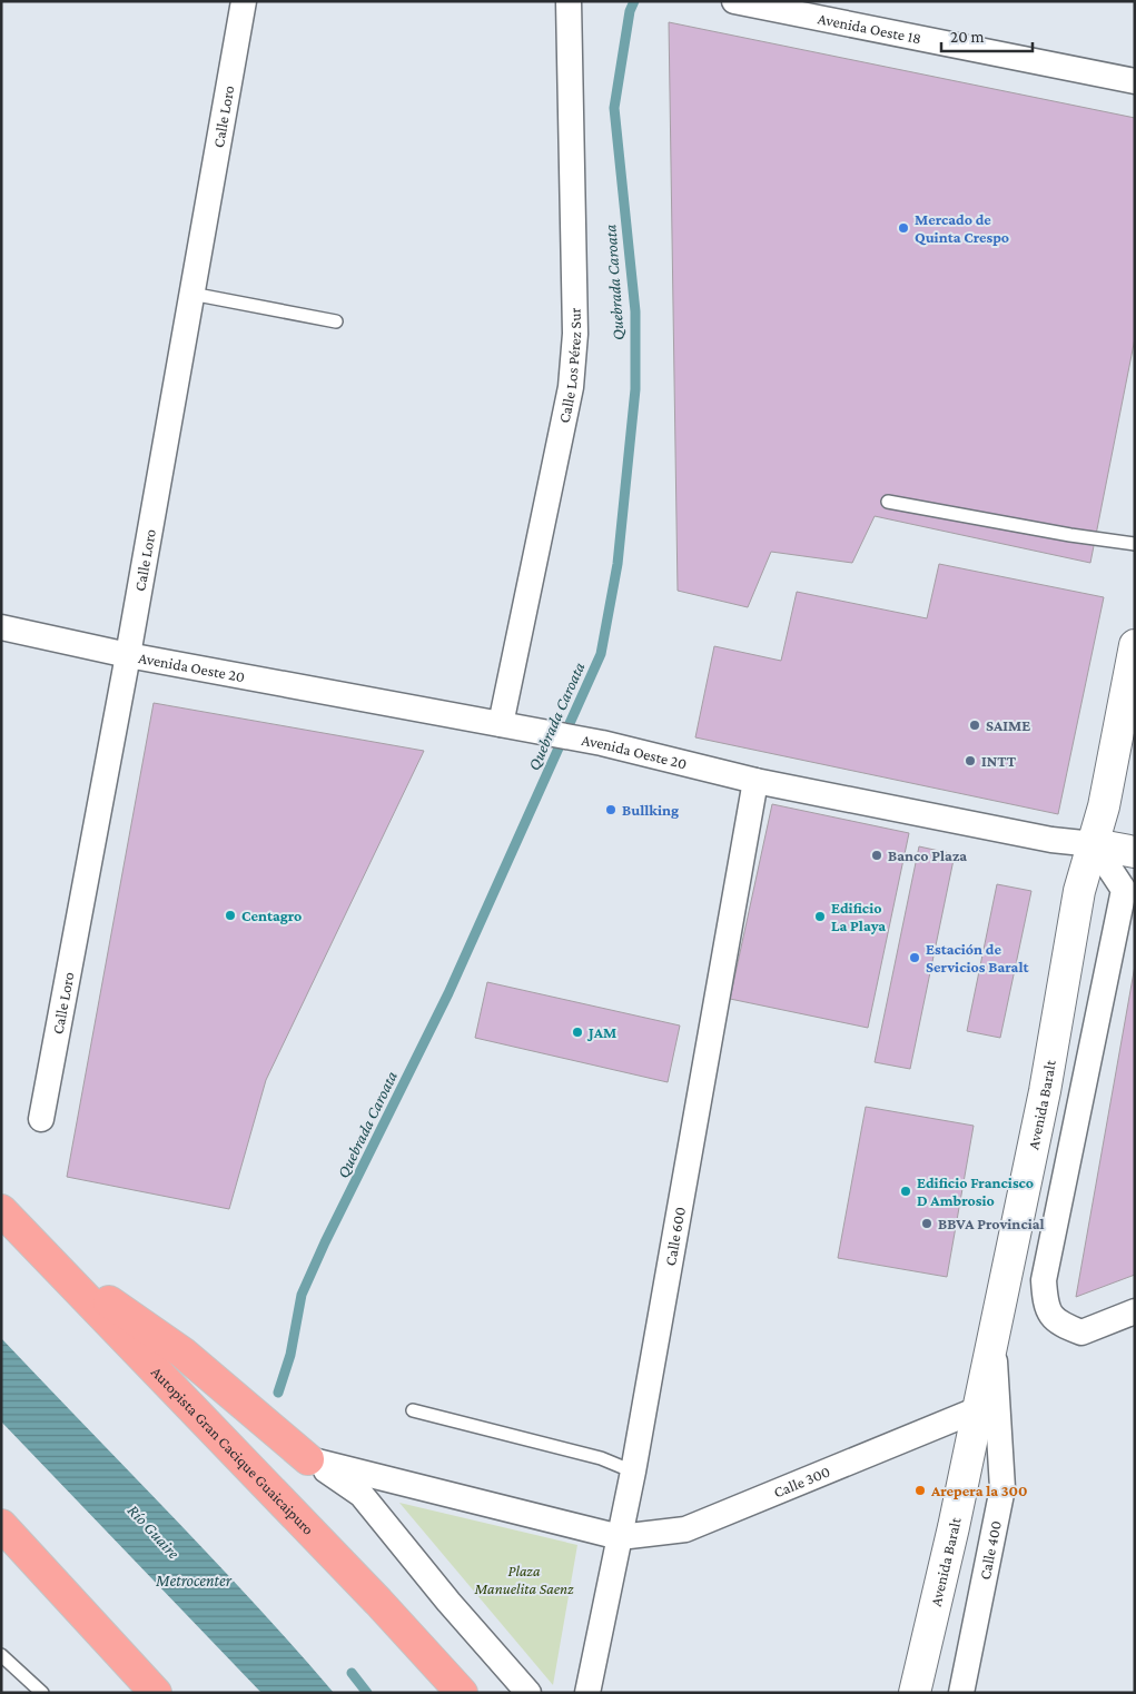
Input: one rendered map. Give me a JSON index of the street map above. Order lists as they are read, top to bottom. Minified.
{"streets":{"highway":["Autopista Gran Cacique Guaicaipuro"],"main road":["Avenida Oeste 20","Avenida Baralt"],"street":["Avenida Oeste 18","Calle Loro","Calle Los Pérez Sur","Calle 600","Calle 300","Calle 400"]},"crossings":[["Calle Loro","Avenida Oeste 20"],["Calle Los Pérez Sur","Avenida Oeste 20"],["Avenida Oeste 20","Avenida Baralt"],["Avenida Oeste 20","Calle 600"],["Avenida Baralt","Calle 300"],["Avenida Baralt","Calle 400"],["Calle 600","Calle 300"]],"water":["Quebrada Caroata","Río Guaire","Metrocenter"],"parks":["Plaza Manuelita Saenz"],"places":["Mercado de Quinta Crespo","SAIME","INTT","Bullking","Banco Plaza","Centagro","Edificio La Playa","Estación de Servicios Baralt","JAM","Edificio Francisco D Ambrosio","BBVA Provincial","Arepera la 300"],"scale_bar":"20 m"}
